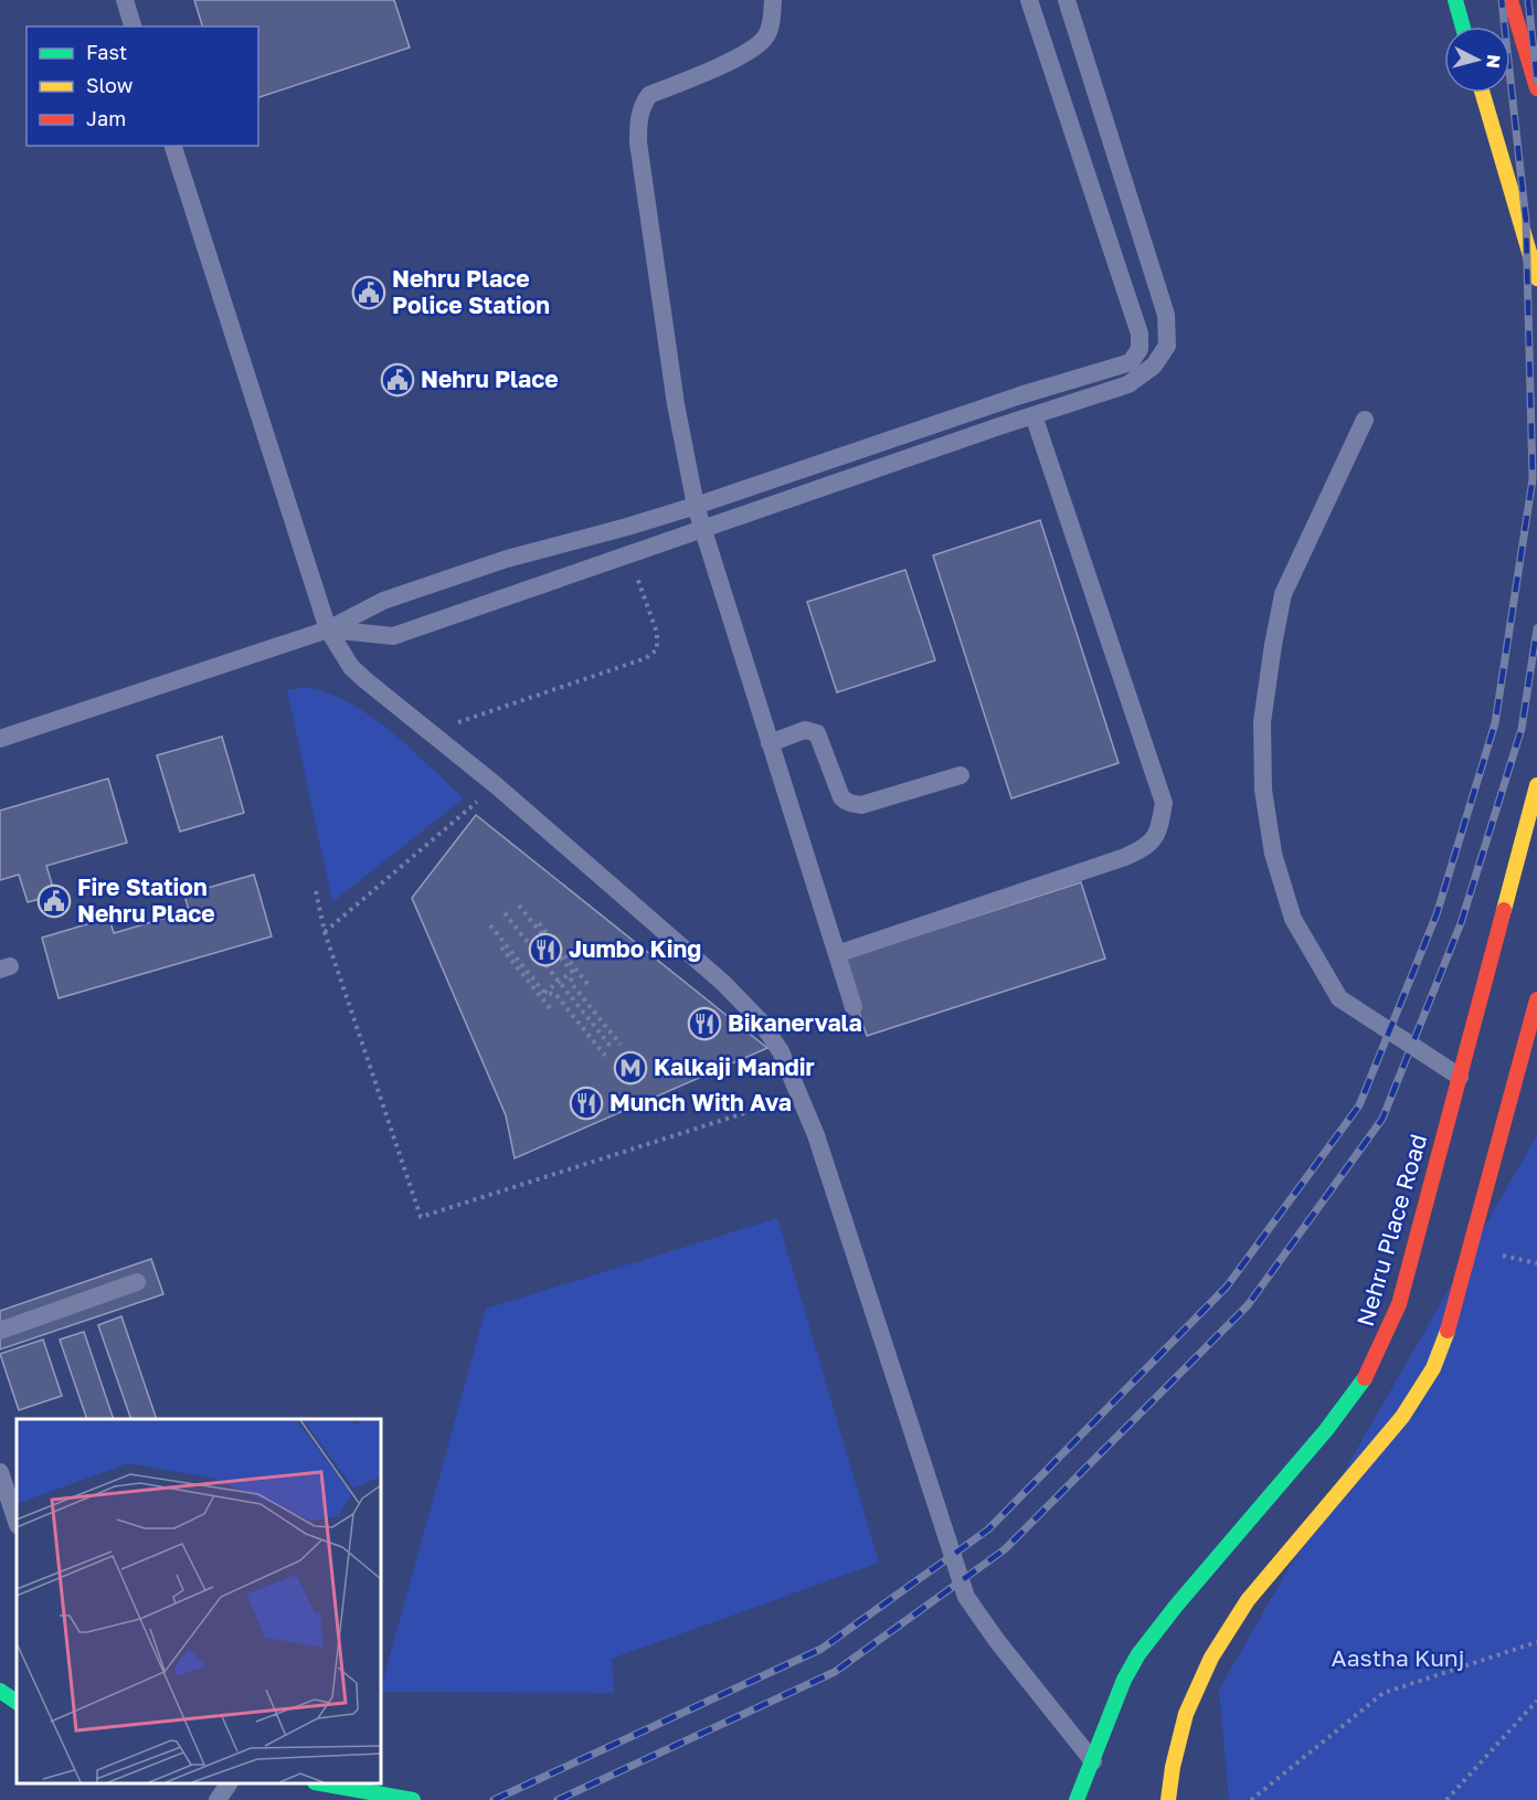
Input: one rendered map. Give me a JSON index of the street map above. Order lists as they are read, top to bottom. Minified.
{"streets":{"street":["Nehru Place Road"]},"parks":["Aastha Kunj"],"places":{"public building":["Nehru Place Police Station","Nehru Place","Fire Station Nehru Place"],"restaurant":["Jumbo King","Bikanervala","Munch With Ava"],"metro station":["Kalkaji Mandir"]},"legend":["Fast","Slow","Jam"],"north":"right"}
